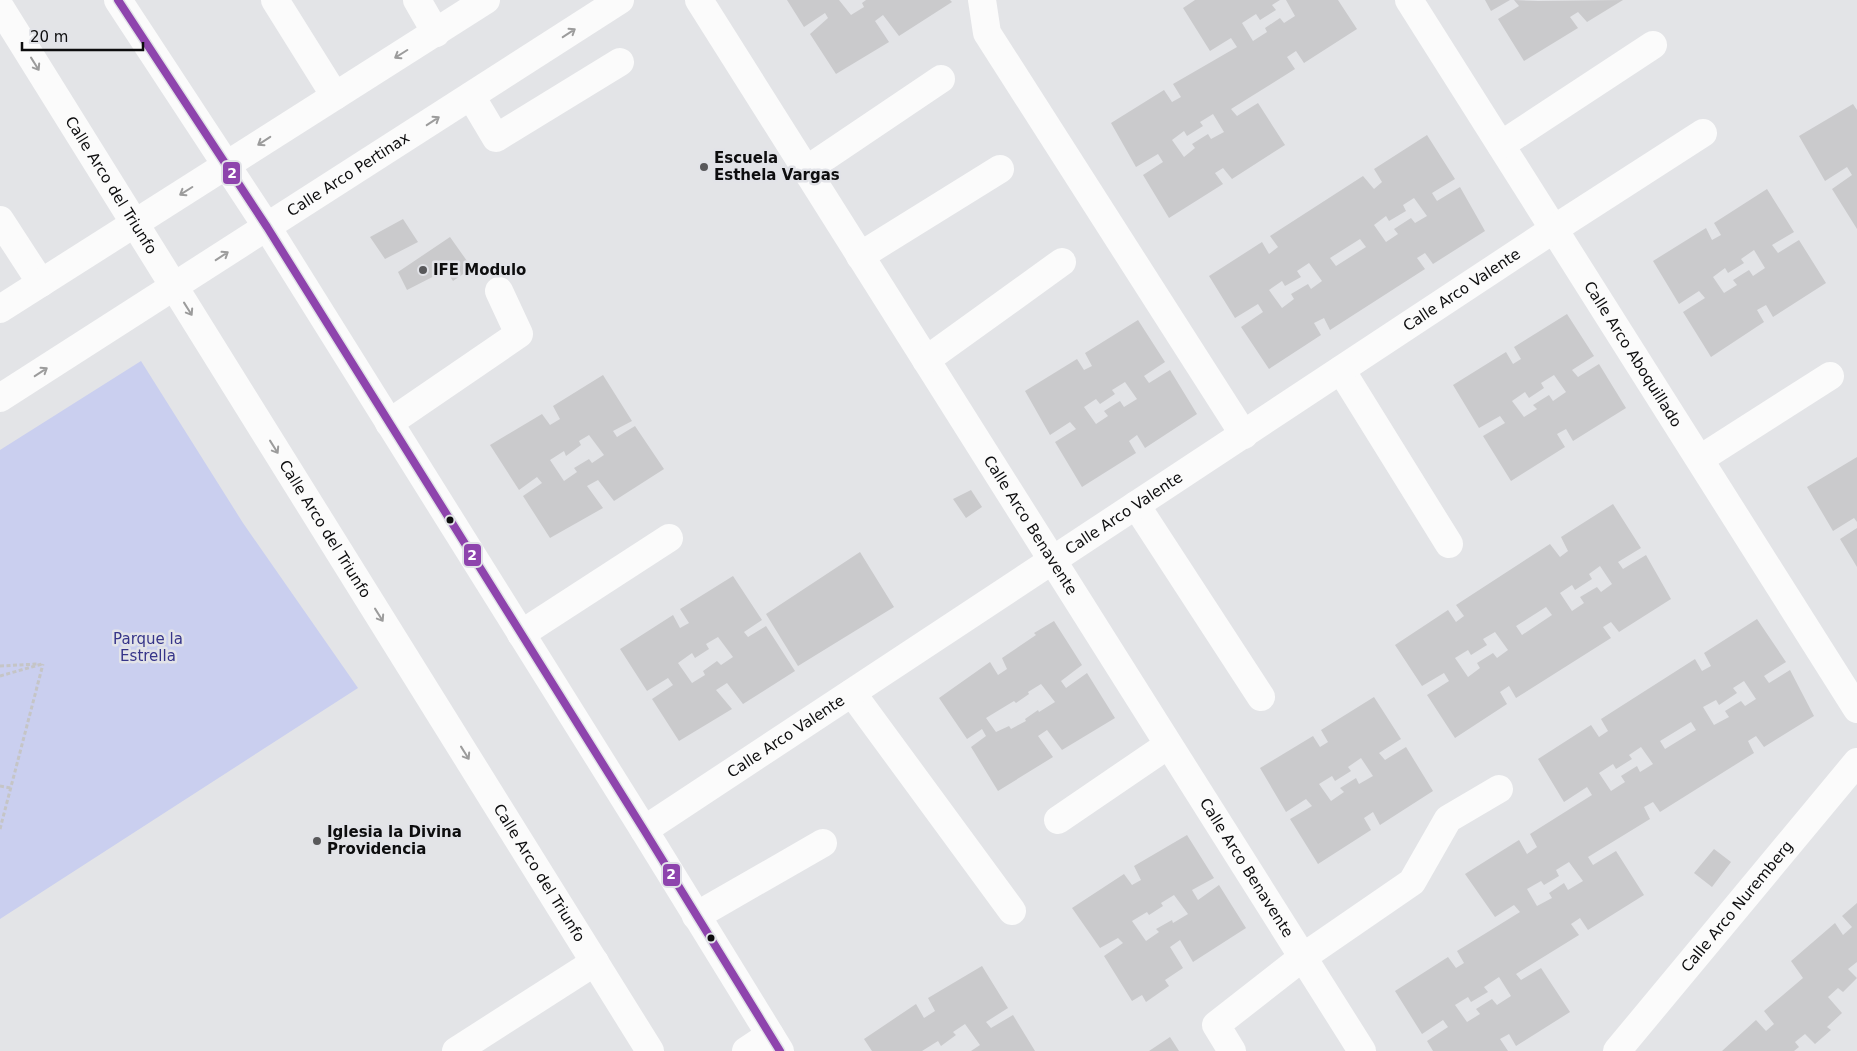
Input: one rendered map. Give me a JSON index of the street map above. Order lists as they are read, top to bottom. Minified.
{"streets":{"street":["Calle Arco Pertinax","Calle Arco del Triunfo","Calle Arco Valente","Calle Arco Aboquillado","Calle Arco Benavente","Calle Arco Nuremberg"]},"crossings":[["Calle Arco Pertinax","Calle Arco del Triunfo"],["Calle Arco Valente","Calle Arco Aboquillado"],["Calle Arco Valente","Calle Arco Benavente"]],"parks":["Parque la Estrella"],"places":["Escuela Esthela Vargas","IFE Modulo","Iglesia la Divina Providencia"],"lines":["transit line 2"],"scale_bar":"20 m"}
